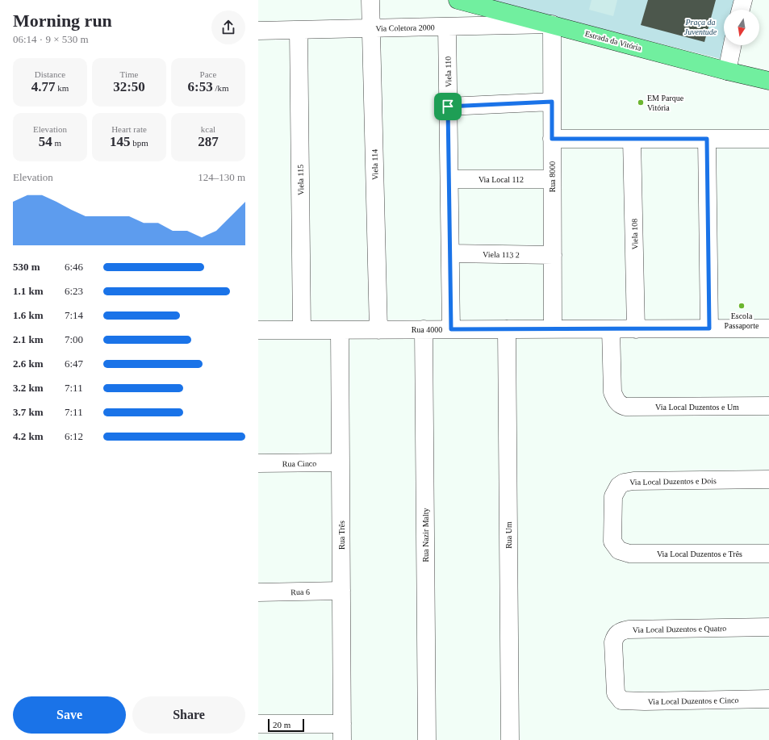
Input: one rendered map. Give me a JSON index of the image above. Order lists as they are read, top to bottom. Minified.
{"streets":{"main road":["Estrada da Vitória"],"street":["Via Coletora 2000","Viela 110","Viela 114","Rua 8000","Via Local 112","Viela 115","Viela 108","Viela 113 2","Rua 4000","Via Local Duzentos e Um","Rua Cinco","Via Local Duzentos e Dois","Rua Três","Rua Nazir Malty","Rua Um","Via Local Duzentos e Três","Rua 6","Via Local Duzentos e Quatro","Via Local Duzentos e Cinco"]},"crossings":[["Via Coletora 2000","Estrada da Vitória"],["Via Coletora 2000","Viela 110"],["Via Coletora 2000","Viela 114"],["Via Coletora 2000","Rua 8000"],["Via Coletora 2000","Viela 115"],["Estrada da Vitória","Rua 8000"],["Viela 110","Via Local 112"],["Viela 110","Viela 113 2"],["Viela 110","Rua 4000"],["Viela 114","Rua 4000"],["Rua 8000","Via Local 112"],["Rua 8000","Viela 113 2"],["Rua 8000","Rua 4000"],["Viela 115","Rua 4000"],["Viela 108","Rua 4000"],["Rua 4000","Via Local Duzentos e Um"],["Rua 4000","Rua Três"],["Rua 4000","Rua Nazir Malty"],["Rua 4000","Rua Um"],["Rua Cinco","Rua Três"],["Via Local Duzentos e Dois","Via Local Duzentos e Três"],["Rua Três","Rua 6"],["Via Local Duzentos e Quatro","Via Local Duzentos e Cinco"]],"parks":["Praça da Juventude"],"places":["EM Parque Vitória","Escola Passaporte"],"scale_bar":"20 m","north":"bottom","page":{"heading":["Morning run","06:14 · 9 × 530 m"],"stats":[["Distance","4.77 km"],["Time","32:50"],["Pace","6:53 /km"],["Elevation","54 m"],["Heart rate","145 bpm"],["kcal","287"]],"chart":["Elevation","124–130 m"],"list":[{"name":"530 m","note":"6:46"},{"name":"1.1 km","note":"6:23"},{"name":"1.6 km","note":"7:14"},{"name":"2.1 km","note":"7:00"},{"name":"2.6 km","note":"6:47"},{"name":"3.2 km","note":"7:11"},{"name":"3.7 km","note":"7:11"},{"name":"4.2 km","note":"6:12"}],"buttons":["Save","Share"],"scale":"20 m"}}
